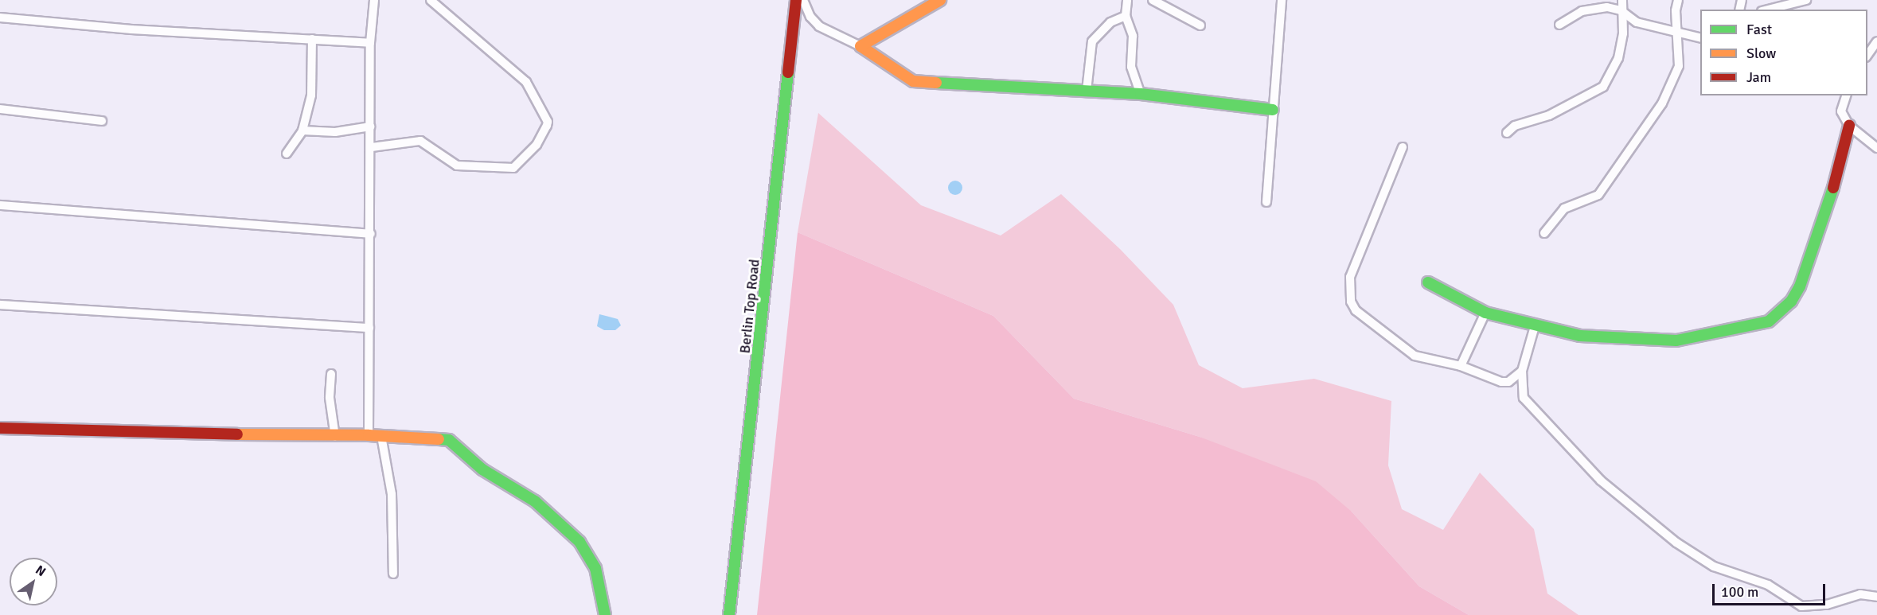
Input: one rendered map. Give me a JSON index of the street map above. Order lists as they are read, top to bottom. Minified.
{"streets":{"street":["Berlin Top Road"]},"legend":["Fast","Slow","Jam"],"scale_bar":"100 m","north":"top right"}
